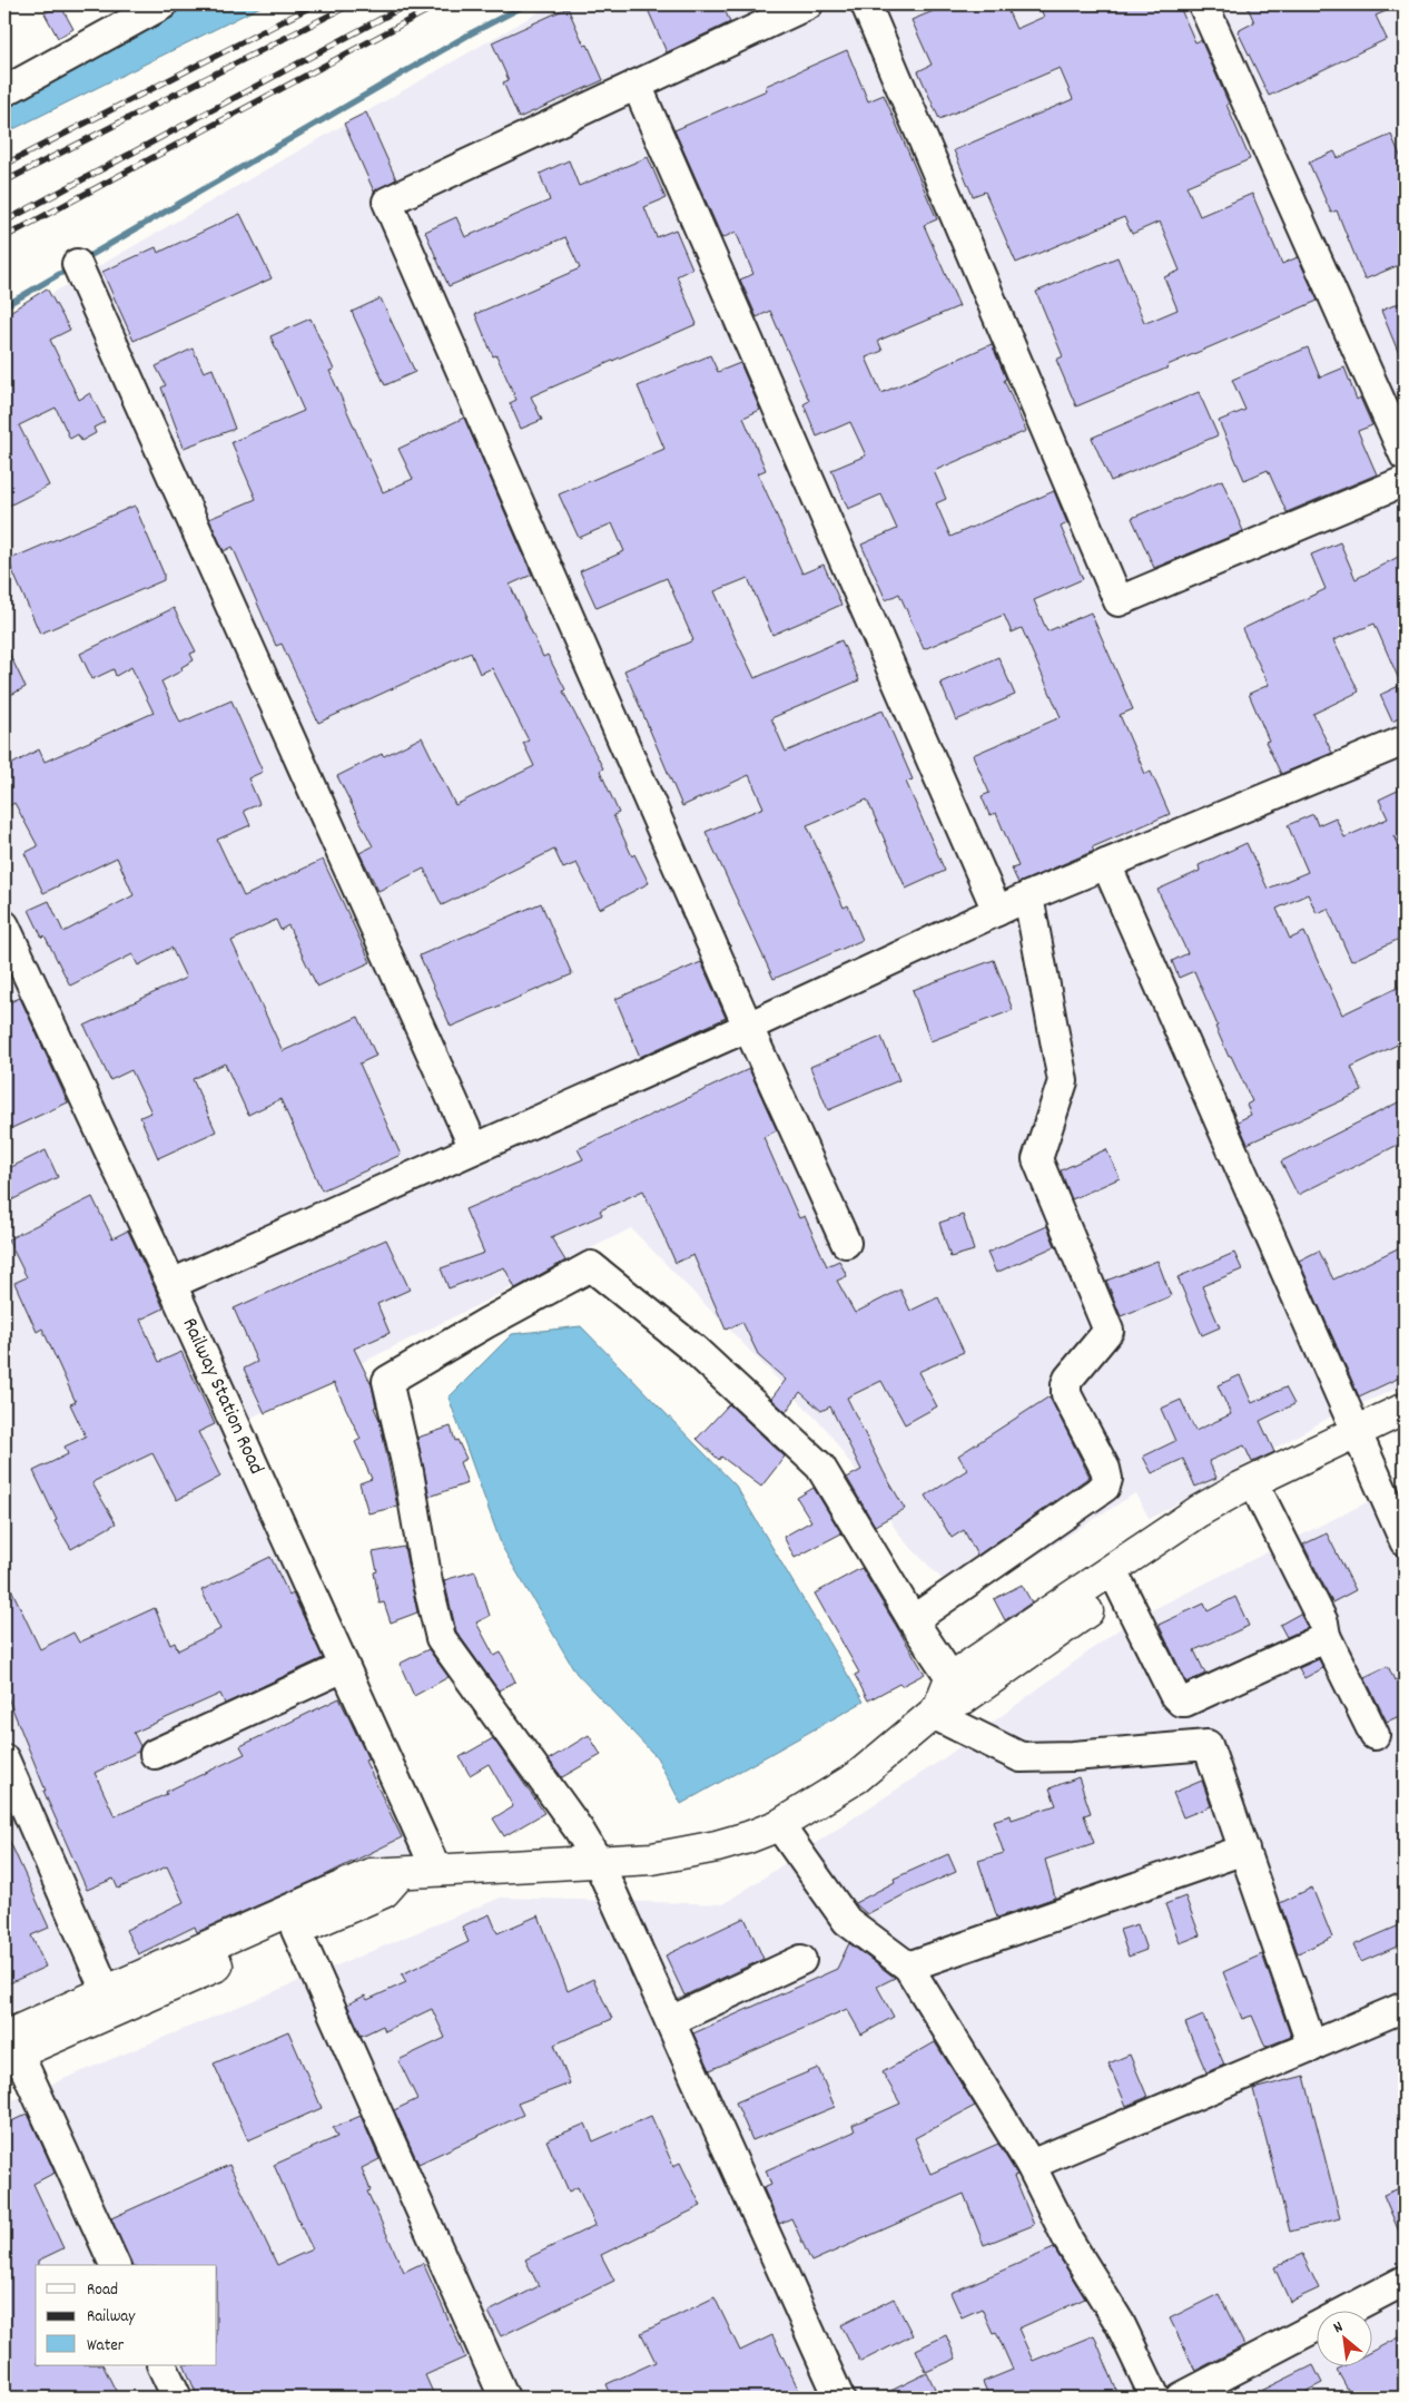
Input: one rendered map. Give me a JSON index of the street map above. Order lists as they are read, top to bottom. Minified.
{"streets":{"street":["Railway Station Road"]},"legend":["Road","Railway","Water"],"north":"top left"}
